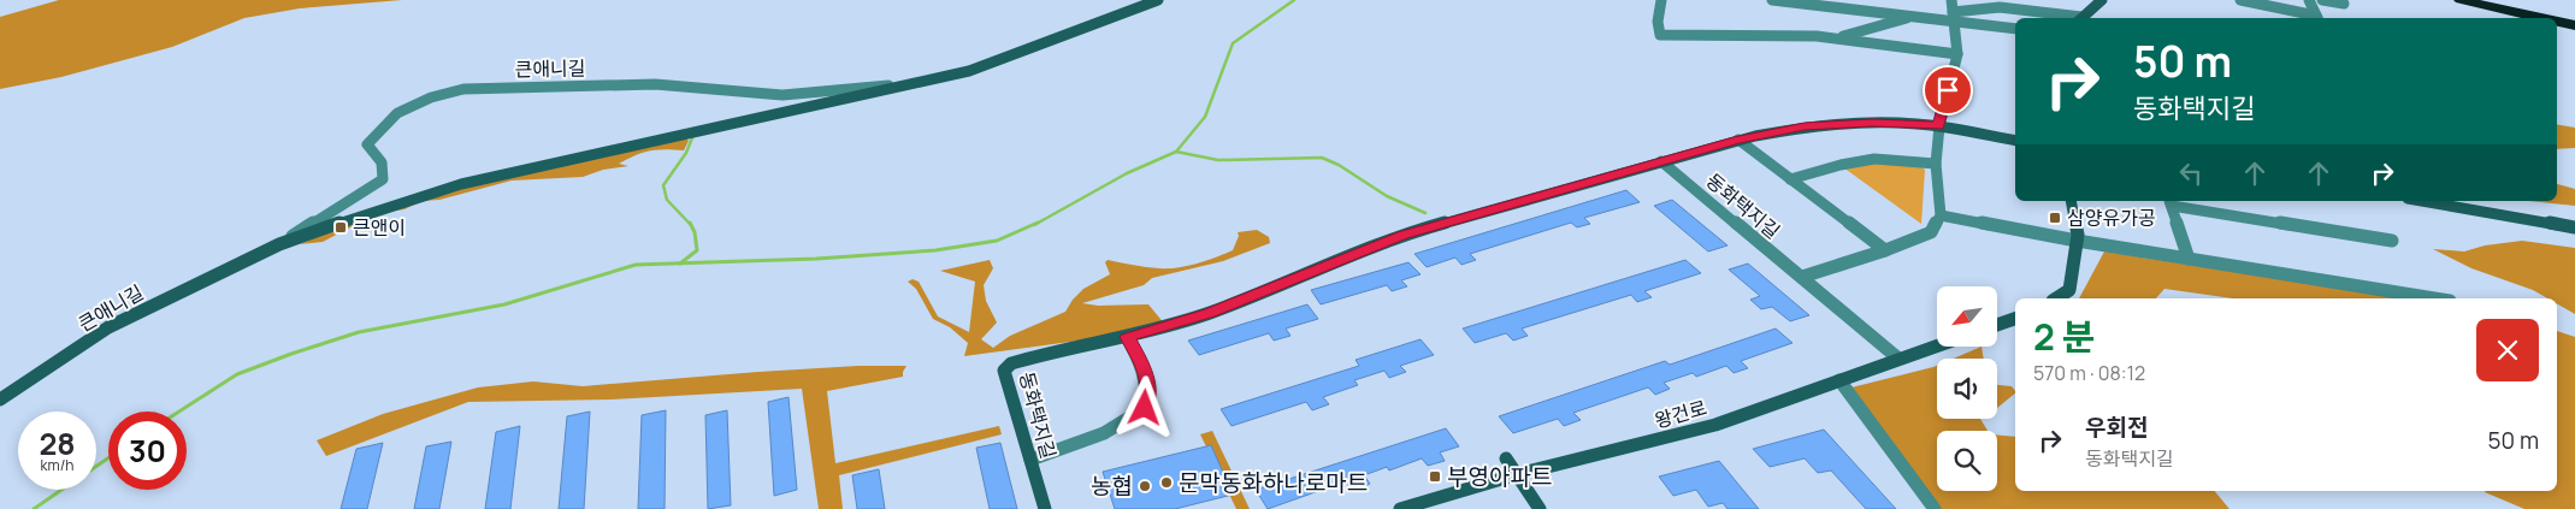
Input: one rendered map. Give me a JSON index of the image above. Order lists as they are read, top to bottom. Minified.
{"streets":{"street":["큰애니길","동화택지길","왕건로"]},"crossings":[["동화택지길","왕건로"]],"places":{"transit":["삼양유가공","큰앤이","부영아파트"],"other":["문막동화하나로마트","농협"]},"north":"bottom left","page":{"turn":["50 m","동화택지길"],"heading":["2 분","570 m · 08:12"],"list":[{"name":"우회전","note":"동화택지길","value":"50 m"}],"speed":"28 km/h","limit":"30"}}
